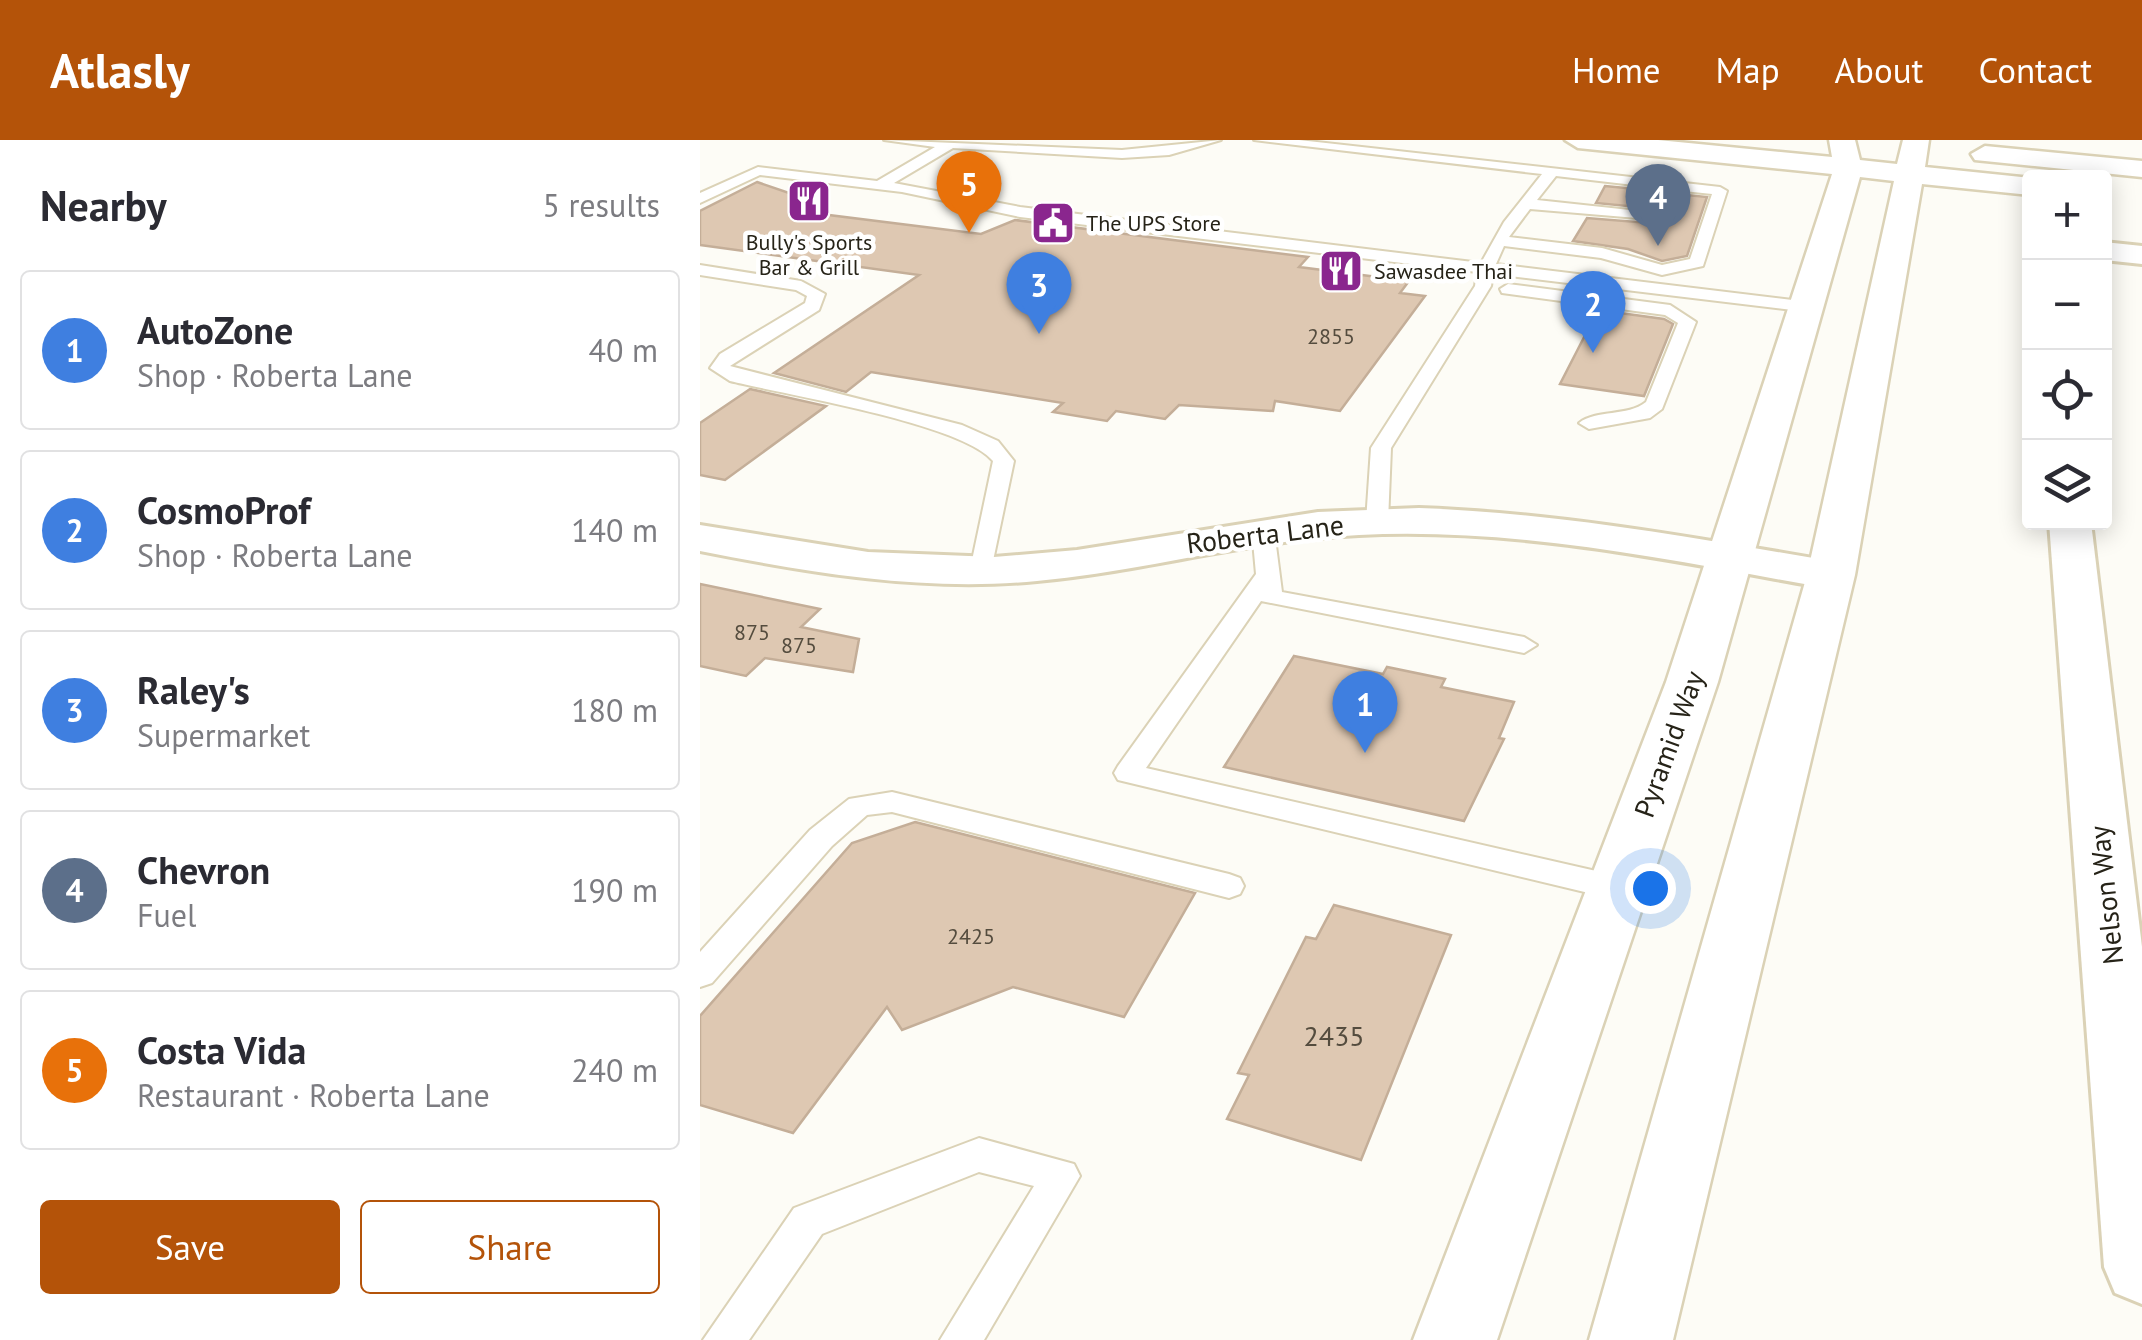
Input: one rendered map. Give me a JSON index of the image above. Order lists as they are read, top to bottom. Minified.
{"streets":{"main road":["Pyramid Way"],"street":["Roberta Lane","Nelson Way"]},"crossings":[["Roberta Lane","Pyramid Way"]],"places":{"restaurant":["Bully's Sports Bar & Grill","Sawasdee Thai"],"public building":["The UPS Store"]},"house_numbers":["2855","875","875","2425","2435"],"page":{"header":"Atlasly","nav":["Home","Map","About","Contact"],"heading":["Nearby","5 results"],"pins":["5","4","3","2","1"],"map_buttons":["+","−"],"list":[{"mark":"1","name":"AutoZone","note":"Shop · Roberta Lane","value":"40 m"},{"mark":"2","name":"CosmoProf","note":"Shop · Roberta Lane","value":"140 m"},{"mark":"3","name":"Raley's","note":"Supermarket","value":"180 m"},{"mark":"4","name":"Chevron","note":"Fuel","value":"190 m"},{"mark":"5","name":"Costa Vida","note":"Restaurant · Roberta Lane","value":"240 m"}],"buttons":["Save","Share"]}}
